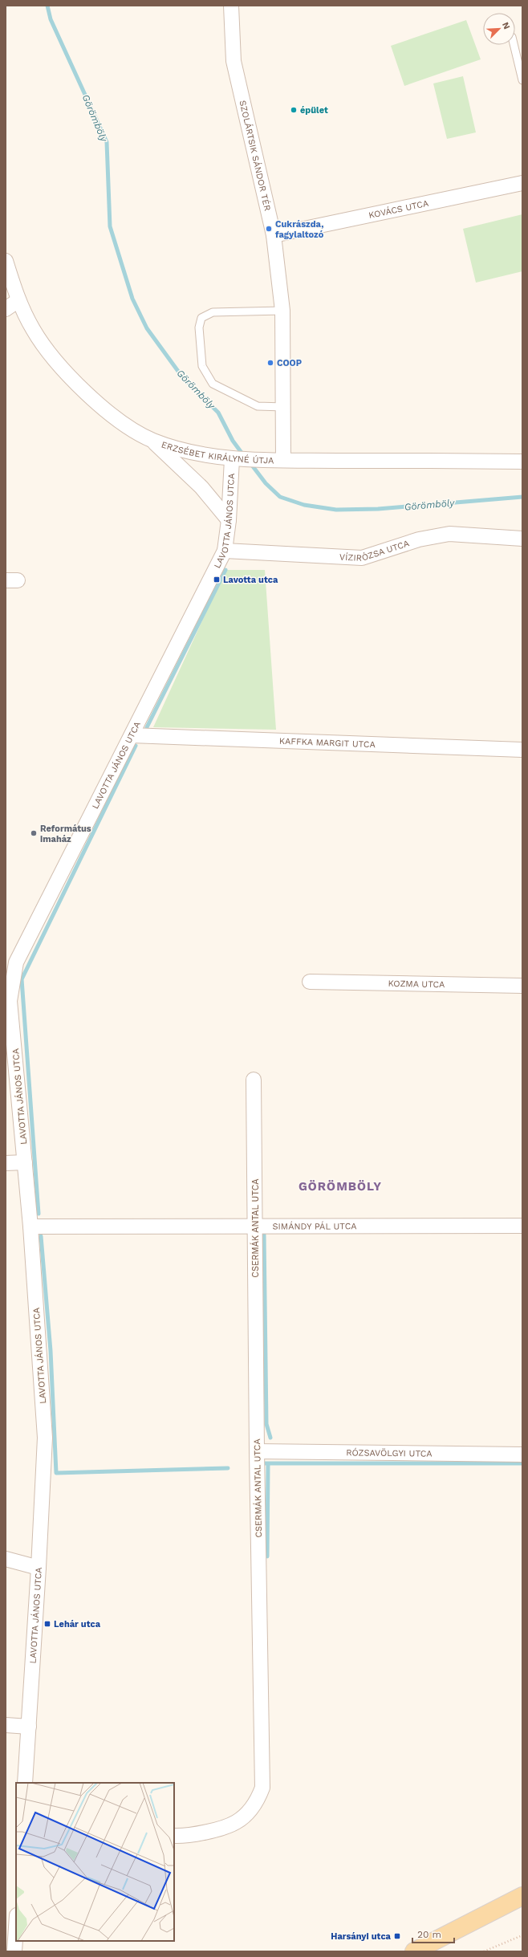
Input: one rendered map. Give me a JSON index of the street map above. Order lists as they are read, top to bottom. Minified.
{"streets":{"street":["SZOLÁRTSIK SÁNDOR TÉR","KOVÁCS UTCA","ERZSÉBET KIRÁLYNÉ ÚTJA","LAVOTTA JÁNOS UTCA","VÍZIRÓZSA UTCA","KAFFKA MARGIT UTCA","KOZMA UTCA","SIMÁNDY PÁL UTCA","CSERMÁK ANTAL UTCA","RÓZSAVÖLGYI UTCA"]},"crossings":[["SZOLÁRTSIK SÁNDOR TÉR","KOVÁCS UTCA"],["SZOLÁRTSIK SÁNDOR TÉR","ERZSÉBET KIRÁLYNÉ ÚTJA"],["ERZSÉBET KIRÁLYNÉ ÚTJA","LAVOTTA JÁNOS UTCA"],["LAVOTTA JÁNOS UTCA","VÍZIRÓZSA UTCA"],["LAVOTTA JÁNOS UTCA","KAFFKA MARGIT UTCA"],["LAVOTTA JÁNOS UTCA","SIMÁNDY PÁL UTCA"],["SIMÁNDY PÁL UTCA","CSERMÁK ANTAL UTCA"],["CSERMÁK ANTAL UTCA","RÓZSAVÖLGYI UTCA"]],"districts":["GÖRÖMBÖLY"],"water":["Görömböly"],"places":{"other":["épület","Cukrászda, fagylaltozó","COOP","Református imaház"],"transit":["Lavotta utca","Lehár utca","Harsányi utca"]},"scale_bar":"20 m","north":"top right"}
